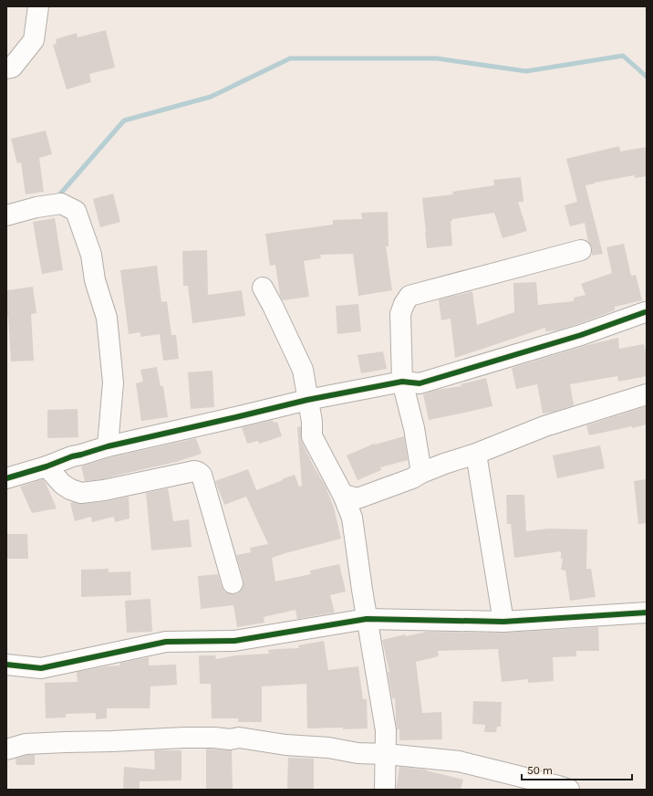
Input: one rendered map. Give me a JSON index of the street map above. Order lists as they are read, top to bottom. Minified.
{"scale_bar":"50 m"}
